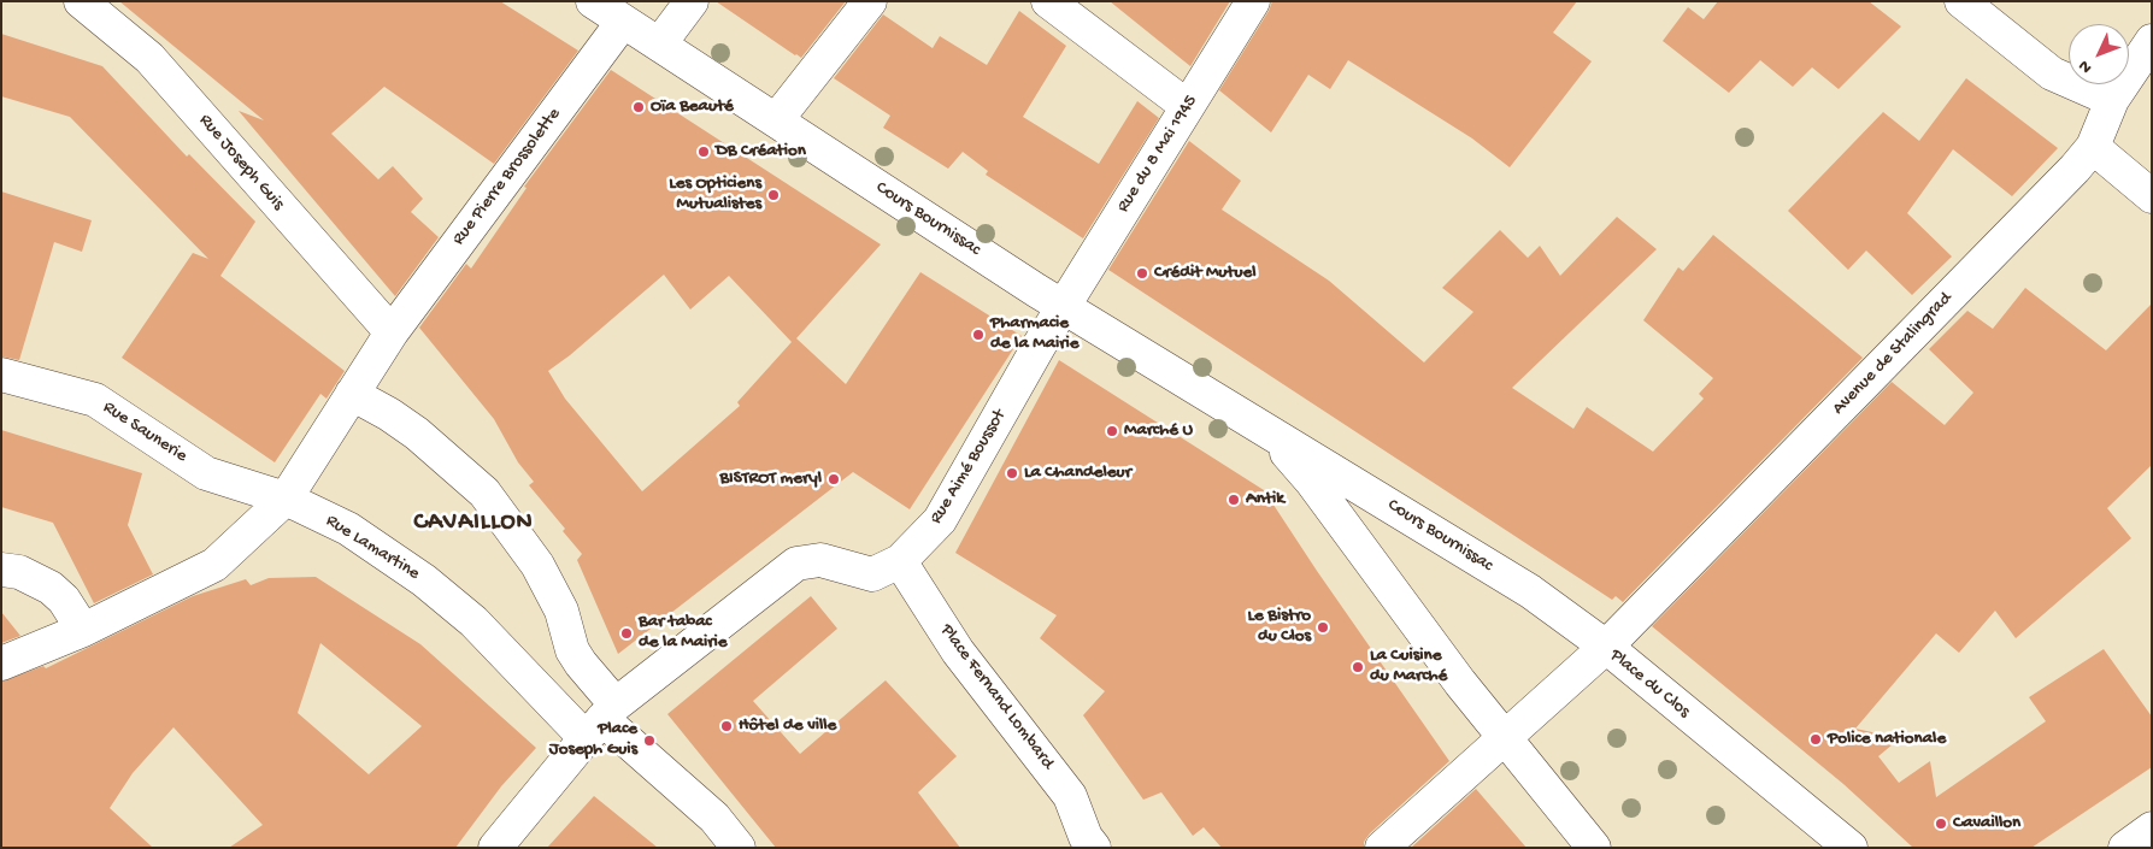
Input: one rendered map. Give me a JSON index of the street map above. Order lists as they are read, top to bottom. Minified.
{"streets":{"street":["Rue du 8 Mai 1945","Rue Joseph Guis","Rue Pierre Brossolette","Cours Bournissac","Avenue de Stalingrad","Rue Saunerie","Rue Aimé Boussot","Rue Lamartine","Place du Clos","Place Fernand Lombard"]},"crossings":[["Rue du 8 Mai 1945","Cours Bournissac"],["Rue du 8 Mai 1945","Rue Aimé Boussot"],["Rue Joseph Guis","Rue Pierre Brossolette"],["Rue Pierre Brossolette","Cours Bournissac"],["Rue Pierre Brossolette","Rue Saunerie"],["Rue Pierre Brossolette","Rue Lamartine"],["Cours Bournissac","Avenue de Stalingrad"],["Cours Bournissac","Rue Aimé Boussot"],["Cours Bournissac","Place du Clos"],["Avenue de Stalingrad","Place du Clos"],["Rue Saunerie","Rue Lamartine"],["Rue Aimé Boussot","Rue Lamartine"],["Rue Aimé Boussot","Place Fernand Lombard"]],"districts":["CAVAILLON"],"places":["Oïa Beauté","DB Création","Les Opticiens Mutualistes","Crédit Mutuel","Pharmacie de la Mairie","Marché U","La Chandeleur","BISTROT meryl","Antik","Le Bistro du Clos","Bar tabac de la Mairie","La Cuisine du Marché","Hôtel de ville","Police nationale","Place Joseph Guis","Cavaillon"],"north":"bottom left"}
